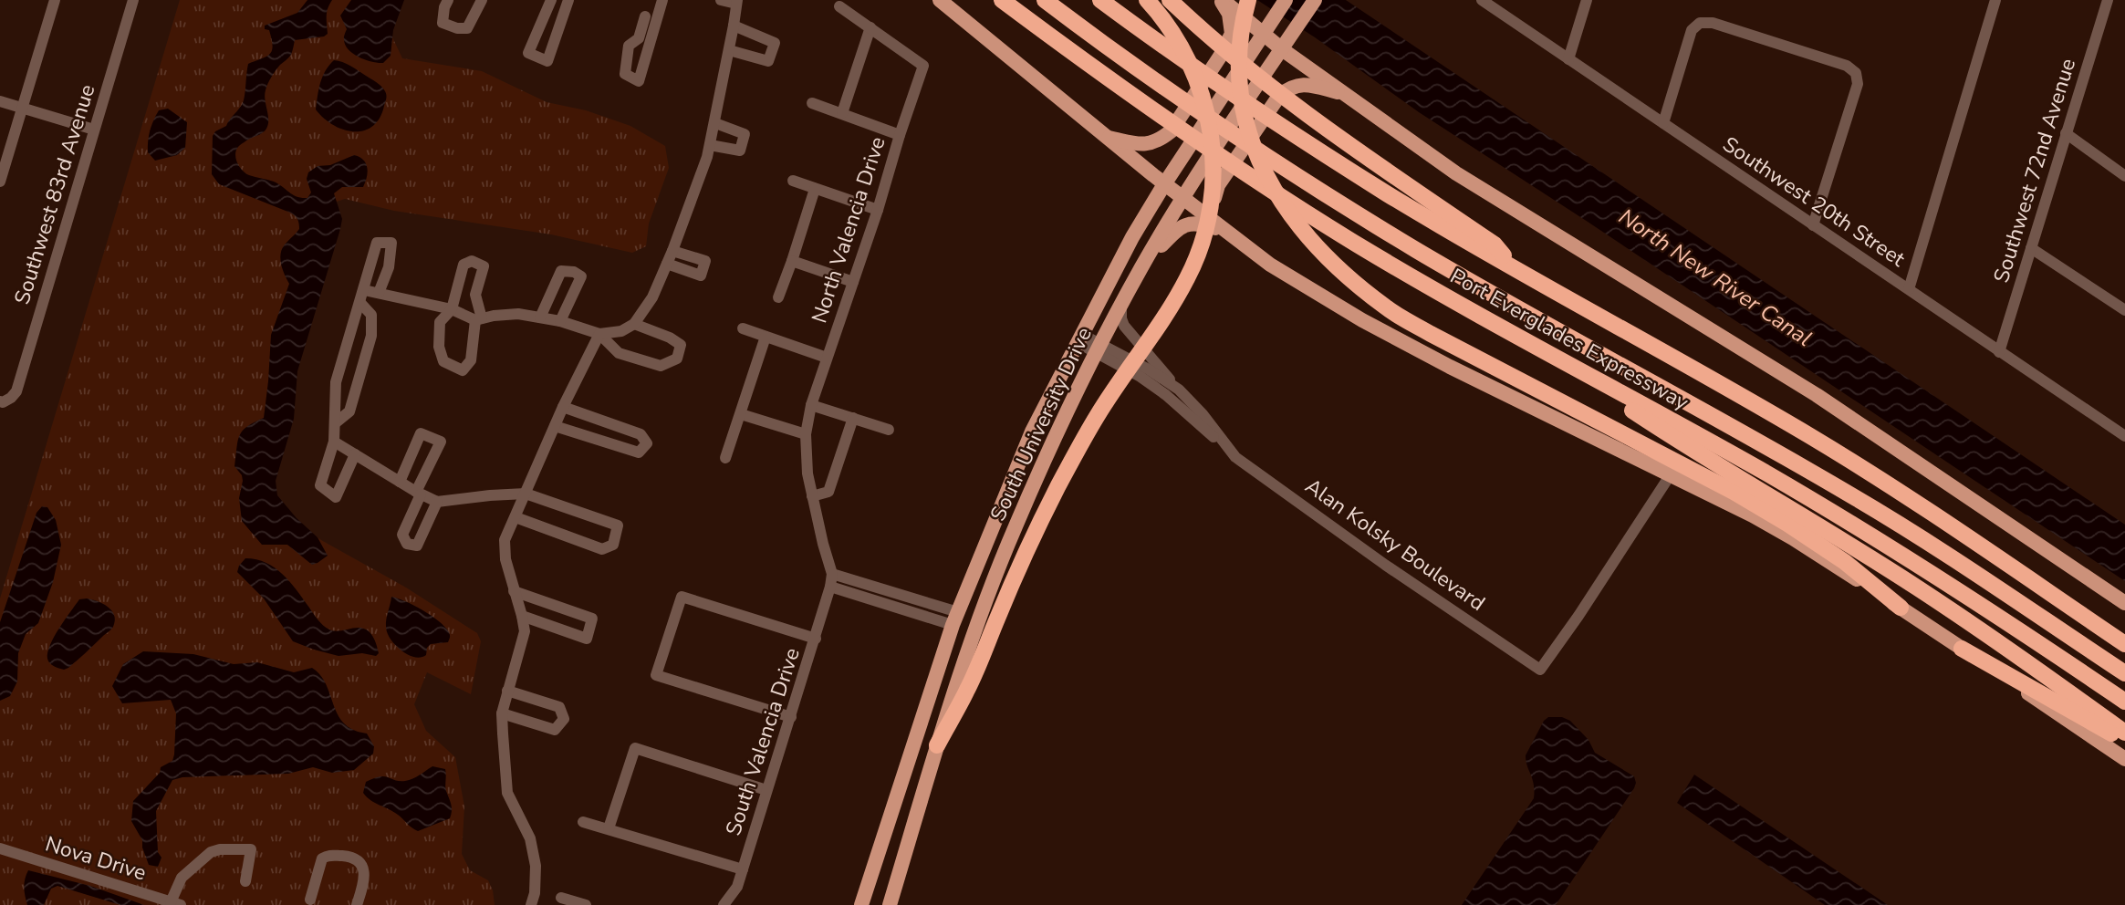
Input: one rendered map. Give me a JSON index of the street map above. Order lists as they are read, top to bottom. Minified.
{"streets":{"highway":["Port Everglades Expressway"],"main road":["South University Drive"],"street":["Southwest 72nd Avenue","Southwest 83rd Avenue","Southwest 20th Street","North Valencia Drive","Alan Kolsky Boulevard","South Valencia Drive","Nova Drive"]},"crossings":[["Southwest 72nd Avenue","Southwest 20th Street"],["North Valencia Drive","South Valencia Drive"],["South University Drive","Alan Kolsky Boulevard"]],"water":["North New River Canal"]}
